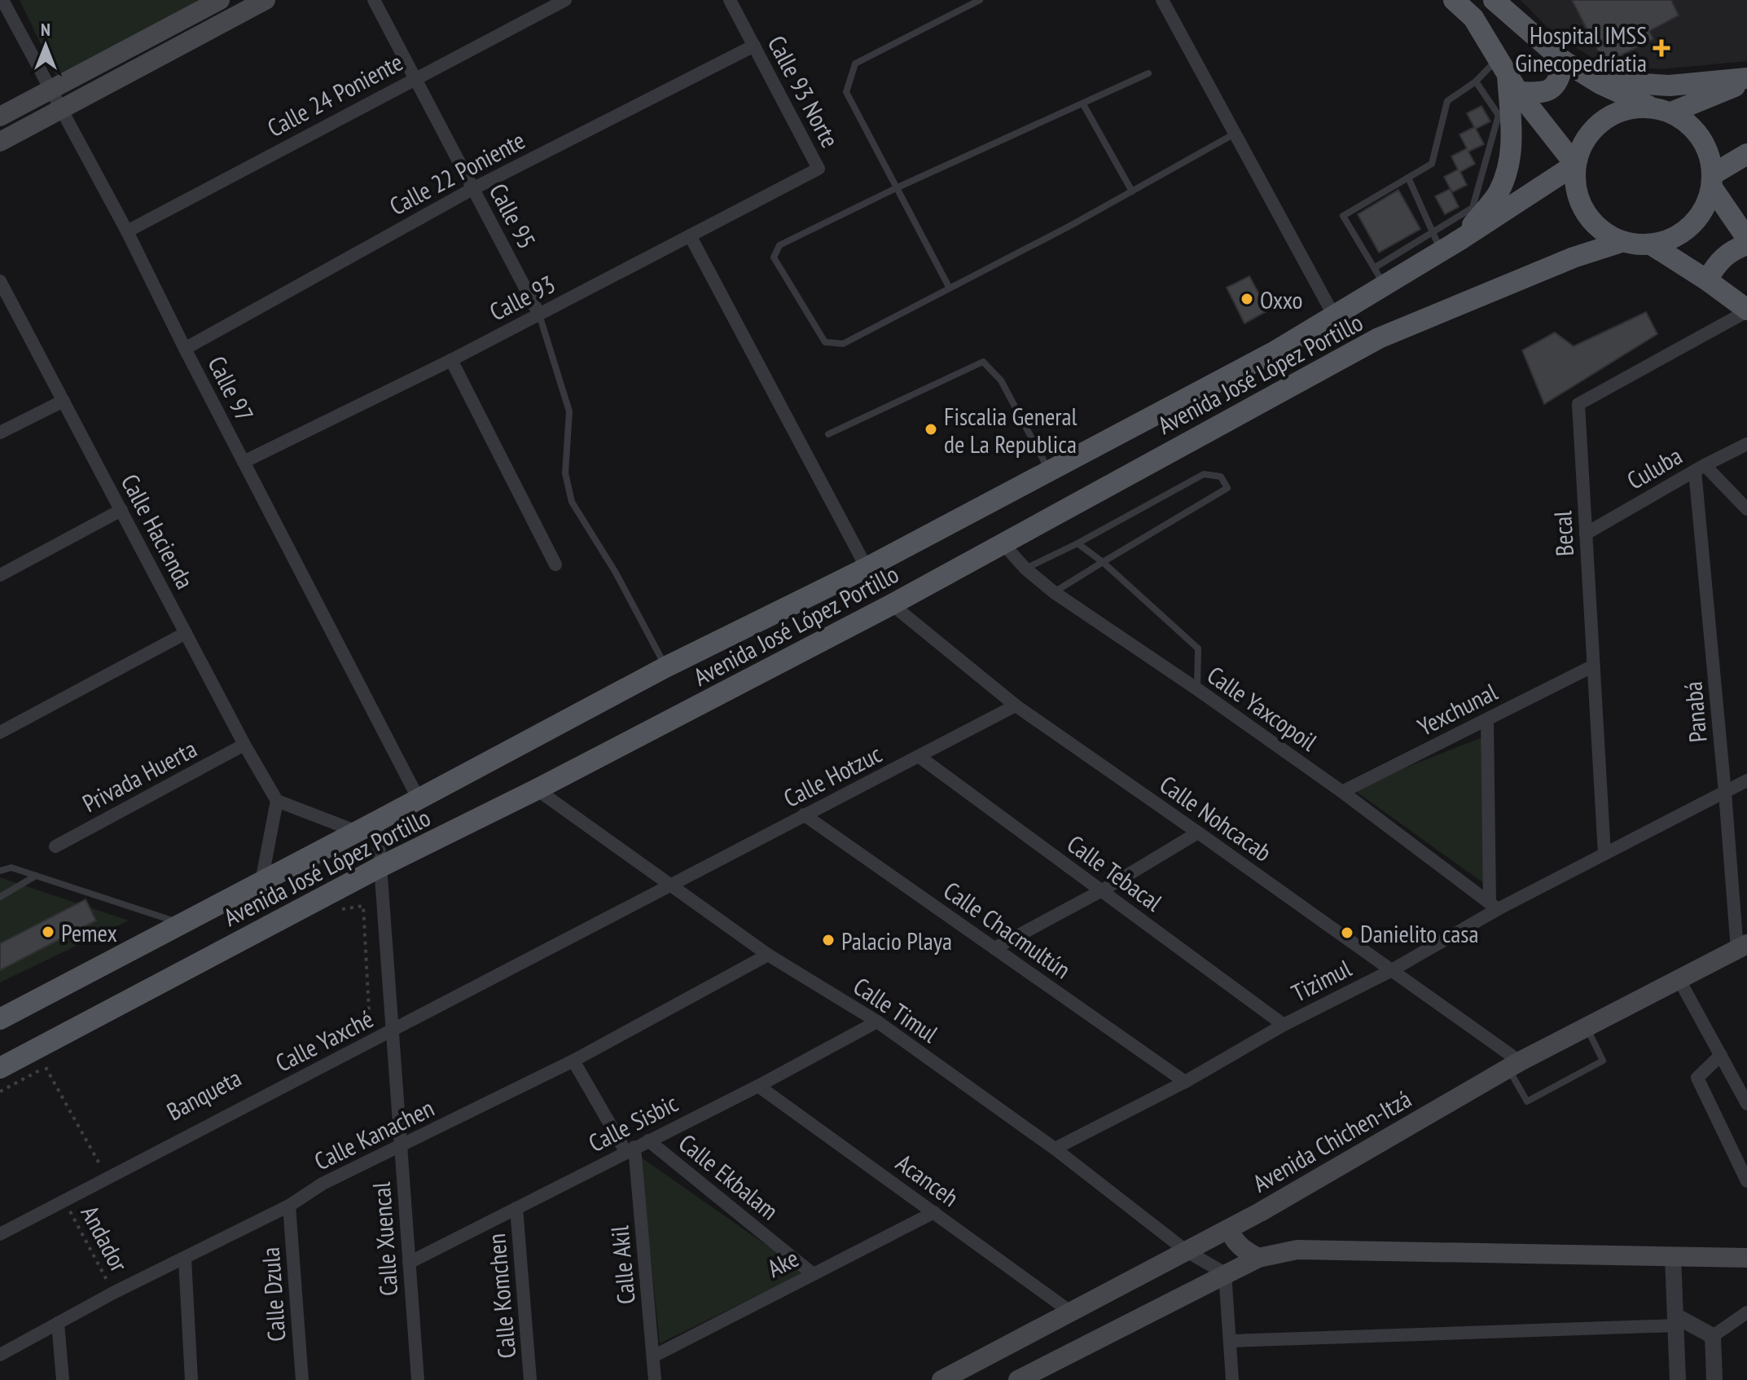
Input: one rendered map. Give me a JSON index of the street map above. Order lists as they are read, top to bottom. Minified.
{"streets":{"main road":["Avenida José López Portillo","Avenida Chichen-Itzá"],"street":["Calle 93 Norte","Calle 24 Poniente","Calle 22 Poniente","Calle 95","Calle 93","Calle 97","Culuba","Calle Hacienda","Becal","Calle Yaxcopoil","Yexchunal","Panabá","Privada Huerta","Calle Hotzuc","Calle Nohcacab","Calle Tebacal","Calle Chacmultún","Tizimul","Calle Timul","Calle Yaxché","Calle Sisbic","Calle Kanachen","Calle Ekbalam","Acanceh","Calle Xuencal","Ake","Calle Akil","Calle Dzula","Calle Komchen"],"path":["Andador"]},"crossings":[["Calle 93 Norte","Calle 22 Poniente"],["Calle 93 Norte","Calle 93"],["Calle 24 Poniente","Calle 95"],["Calle 24 Poniente","Calle 97"],["Calle 22 Poniente","Calle 95"],["Calle 22 Poniente","Calle 97"],["Calle 95","Calle 93"],["Calle 93","Calle 97"],["Avenida José López Portillo","Calle 97"],["Avenida José López Portillo","Calle Yaxcopoil"],["Avenida José López Portillo","Calle Nohcacab"],["Avenida José López Portillo","Calle Timul"],["Avenida José López Portillo","Calle Xuencal"],["Culuba","Becal"],["Culuba","Panabá"],["Calle Hacienda","Privada Huerta"],["Becal","Yexchunal"],["Becal","Tizimul"],["Calle Yaxcopoil","Yexchunal"],["Calle Yaxcopoil","Tizimul"],["Panabá","Tizimul"],["Panabá","Avenida Chichen-Itzá"],["Calle Hotzuc","Calle Nohcacab"],["Calle Hotzuc","Calle Tebacal"],["Calle Hotzuc","Calle Chacmultún"],["Calle Hotzuc","Calle Timul"],["Calle Hotzuc","Calle Yaxché"],["Calle Nohcacab","Tizimul"],["Calle Nohcacab","Avenida Chichen-Itzá"],["Calle Tebacal","Tizimul"],["Calle Chacmultún","Tizimul"],["Tizimul","Calle Timul"],["Calle Timul","Calle Yaxché"],["Calle Timul","Calle Sisbic"],["Calle Timul","Calle Kanachen"],["Calle Timul","Avenida Chichen-Itzá"],["Calle Yaxché","Andador"],["Calle Yaxché","Calle Xuencal"],["Calle Sisbic","Calle Ekbalam"],["Calle Sisbic","Acanceh"],["Calle Sisbic","Calle Xuencal"],["Calle Sisbic","Calle Akil"],["Calle Sisbic","Calle Komchen"],["Calle Kanachen","Andador"],["Calle Kanachen","Calle Xuencal"],["Calle Kanachen","Calle Dzula"],["Avenida Chichen-Itzá","Acanceh"],["Calle Ekbalam","Ake"],["Acanceh","Ake"],["Ake","Calle Akil"]],"places":{"health":["Hospital IMSS Ginecopedríatia"],"other":["Oxxo","Fiscalia General de La Republica","Pemex","Danielito casa","Palacio Playa"]},"north":"top"}
